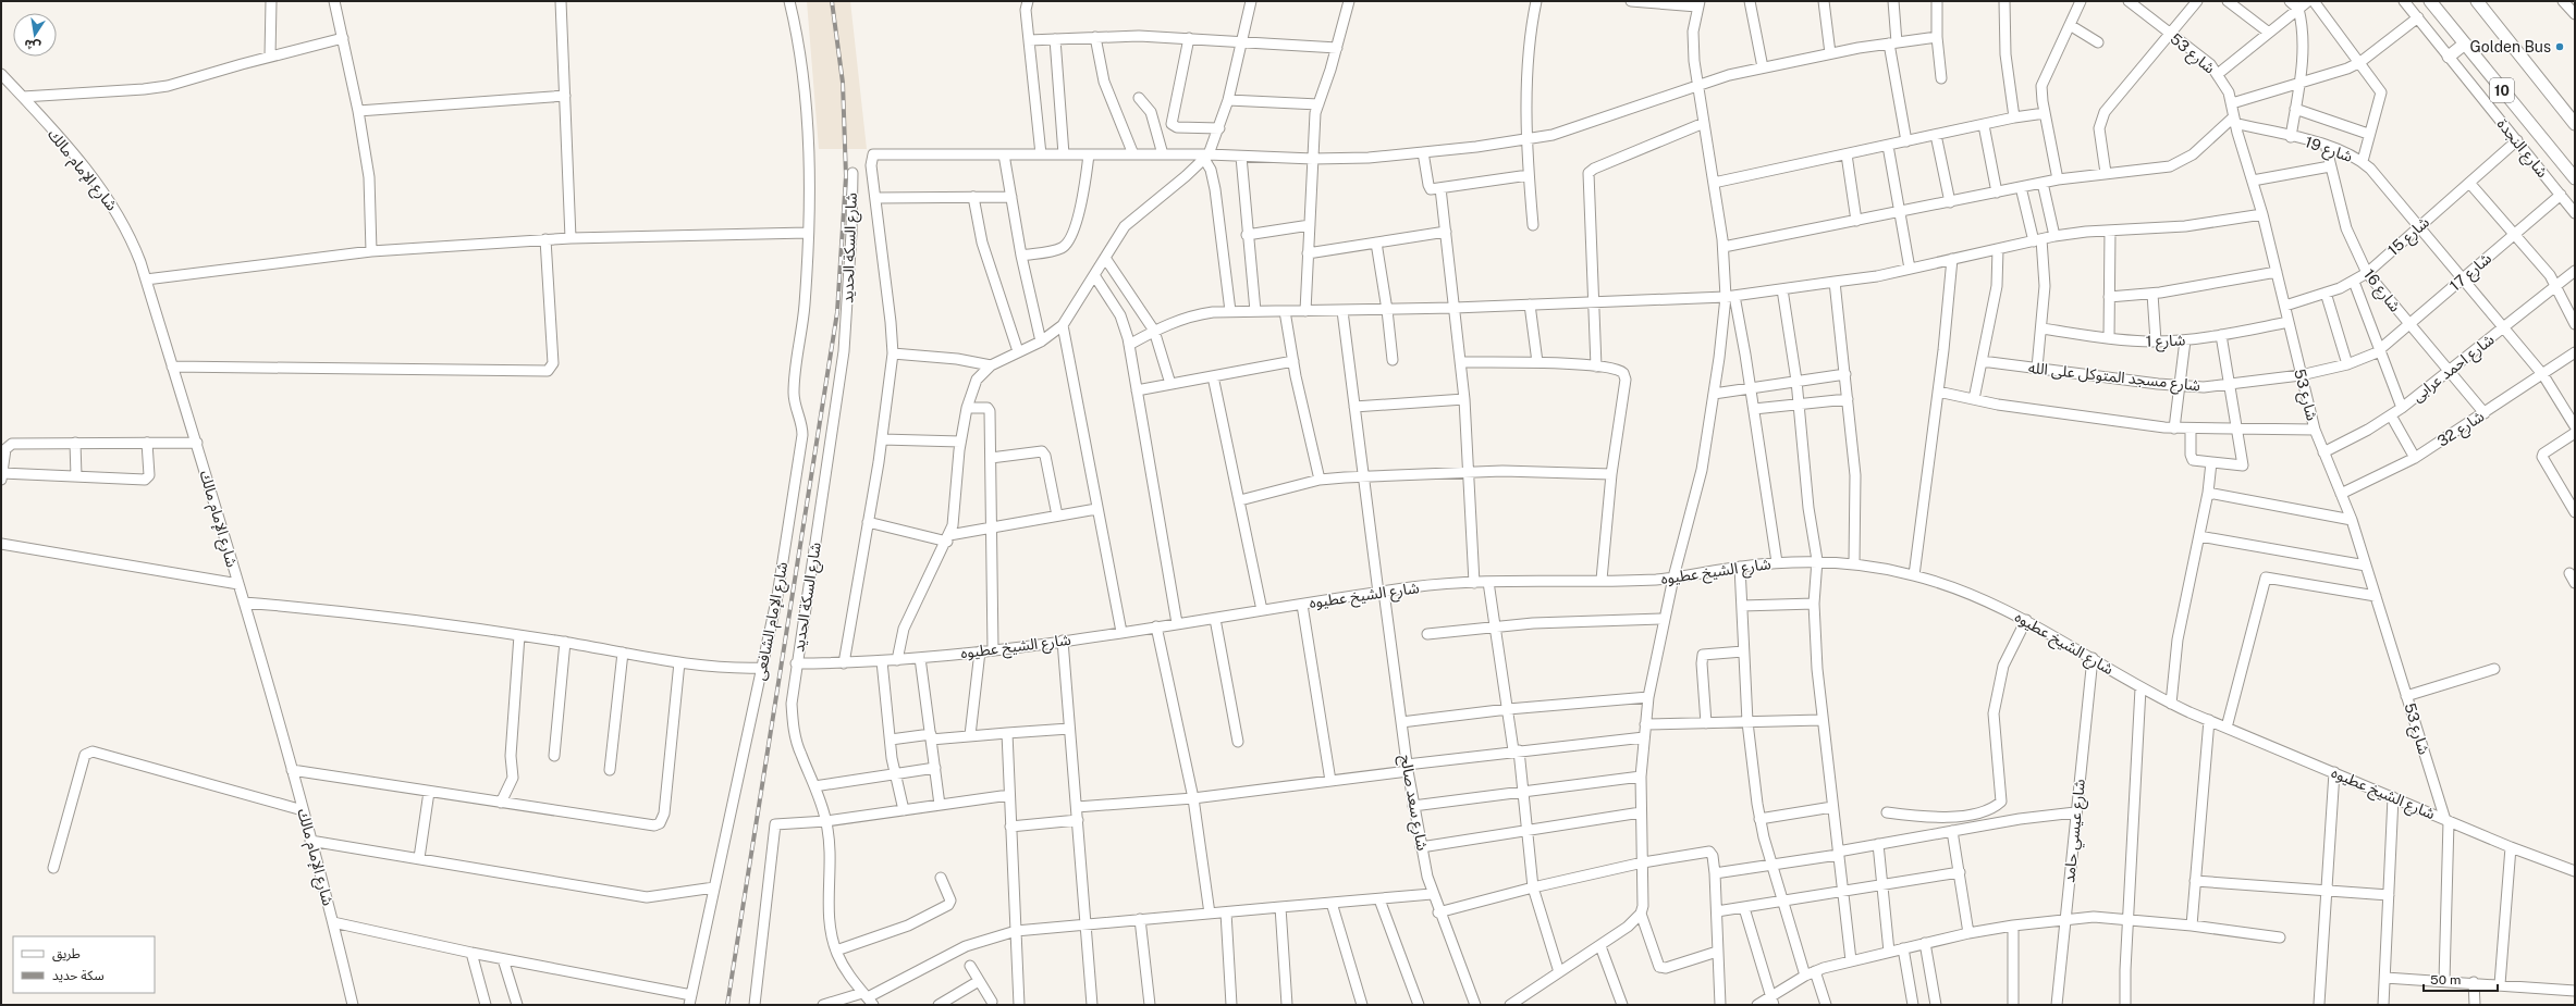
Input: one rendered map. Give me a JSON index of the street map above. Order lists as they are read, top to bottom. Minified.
{"streets":{"main road":["10"],"street":["شارع 53","شارع النجدة","شارع 19","شارع الإمام مالك","شارع 15","شارع السكة الحديد","شارع 17","شارع 16","شارع 1","شارع احمد عرابى","شارع مسجد المتوكل على الله","شارع 32","شارع الشيخ عطيوه","شارع الإمام الشافعى","شارع سعد صالح","شارع عيسي حامد"]},"crossings":[["شارع 53","شارع 19"],["شارع 53","شارع 15"],["شارع 53","شارع 1"],["شارع 53","شارع احمد عرابى"],["شارع 53","شارع مسجد المتوكل على الله"],["شارع 53","شارع 32"],["شارع 53","شارع الشيخ عطيوه"],["شارع النجدة","شارع 15"],["شارع النجدة","شارع 17"],["شارع 19","شارع 15"],["شارع 19","شارع 17"],["شارع 19","شارع 16"],["شارع 19","شارع احمد عرابى"],["شارع 19","شارع 32"],["شارع 15","شارع 16"],["شارع السكة الحديد","شارع الشيخ عطيوه"],["شارع 17","شارع 16"],["شارع 17","شارع مسجد المتوكل على الله"],["شارع 16","شارع احمد عرابى"],["شارع 16","شارع 32"],["شارع الشيخ عطيوه","شارع سعد صالح"],["شارع الشيخ عطيوه","شارع عيسي حامد"]],"places":["Golden Bus"],"legend":["طريق","سكة حديد"],"scale_bar":"50 m","north":"bottom"}
